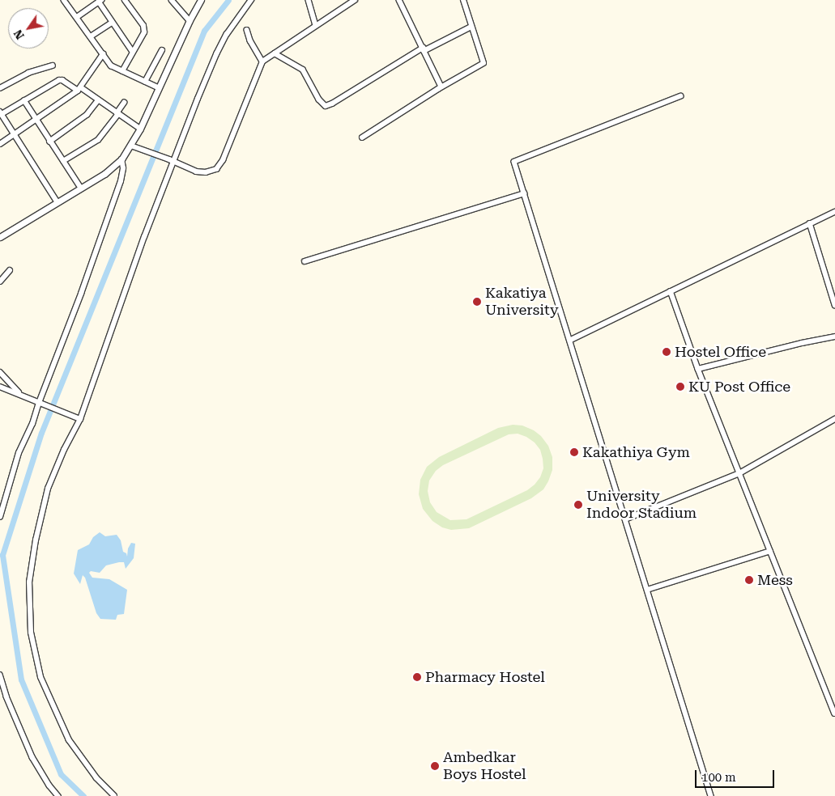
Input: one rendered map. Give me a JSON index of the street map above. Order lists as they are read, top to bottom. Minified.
{"places":["Kakatiya University","Hostel Office","KU Post Office","Kakathiya Gym","University Indoor Stadium","Mess","Pharmacy Hostel","Ambedkar Boys Hostel"],"scale_bar":"100 m","north":"bottom left"}
